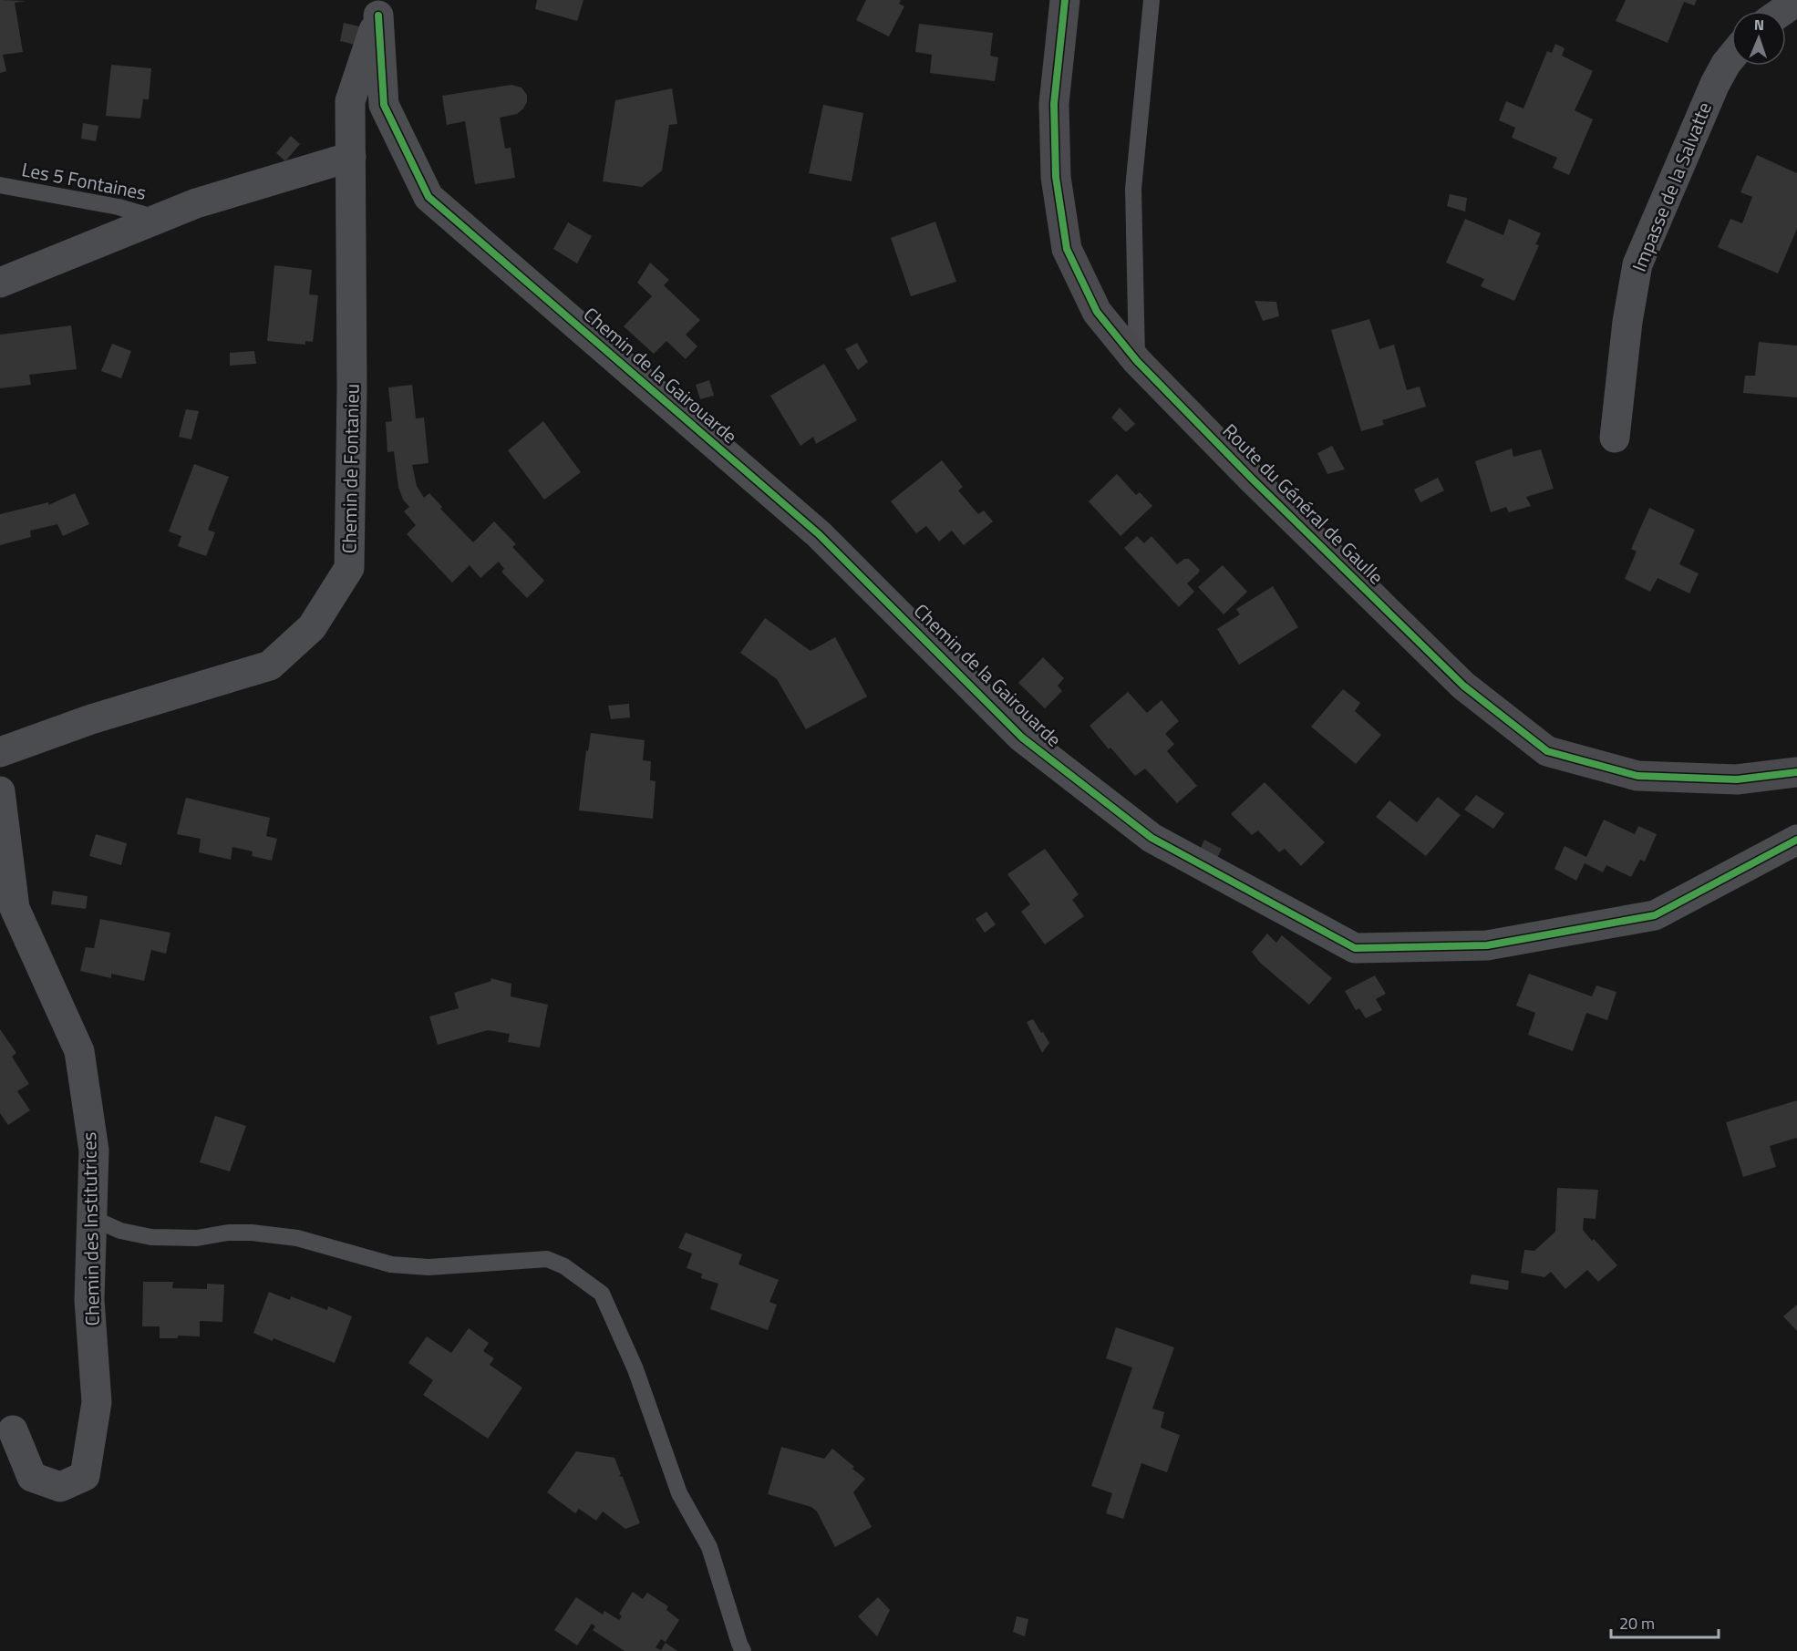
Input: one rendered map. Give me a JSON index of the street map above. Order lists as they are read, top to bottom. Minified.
{"streets":{"street":["Impasse de la Salvatte","Chemin de la Gairouarde","Chemin de Fontanieu","Route du Général de Gaulle","Chemin des Institutrices"],"lane":["Les 5 Fontaines"]},"crossings":[["Chemin de la Gairouarde","Chemin de Fontanieu"]],"scale_bar":"20 m","north":"top"}
